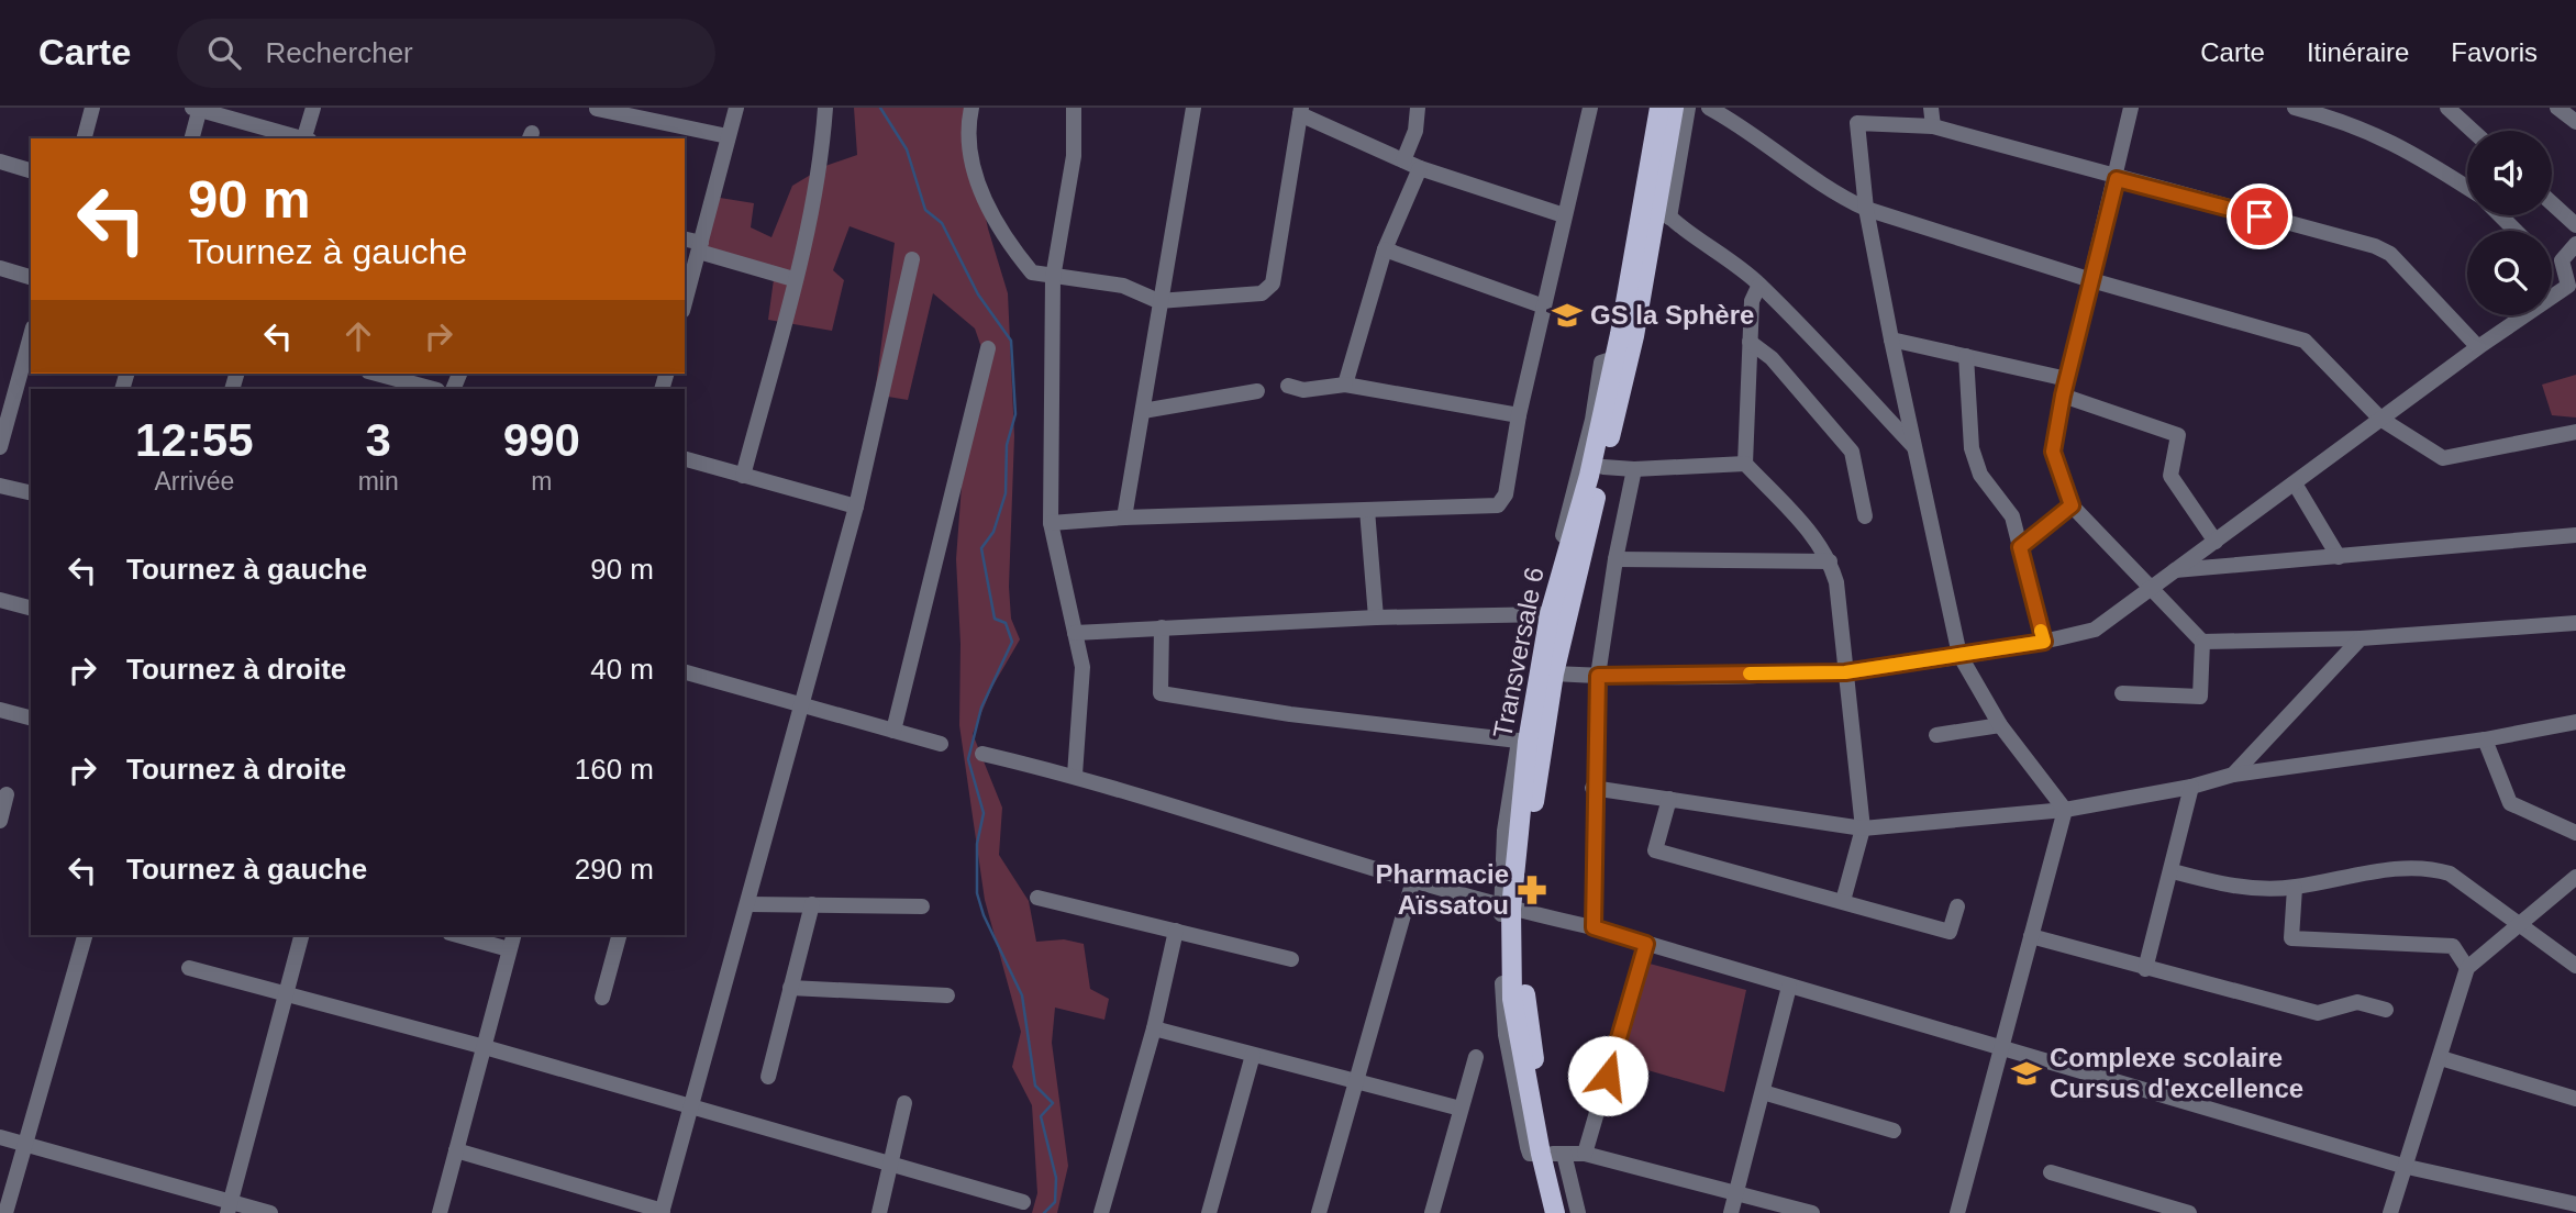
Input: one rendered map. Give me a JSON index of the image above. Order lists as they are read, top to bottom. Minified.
{"streets":{"main road":["Transversale 6"]},"places":{"school or university":["GS la Sphère","Complexe scolaire Cursus d'excellence"],"pharmacy":["Pharmacie Aïssatou"]},"page":{"header":"Carte","search":"Rechercher","nav":["Carte","Itinéraire","Favoris"],"turn":["90 m","Tournez à gauche"],"eta":["12:55","Arrivée","3","min","990","m"],"list":[{"name":"Tournez à gauche","value":"90 m"},{"name":"Tournez à droite","value":"40 m"},{"name":"Tournez à droite","value":"160 m"},{"name":"Tournez à gauche","value":"290 m"}]}}
